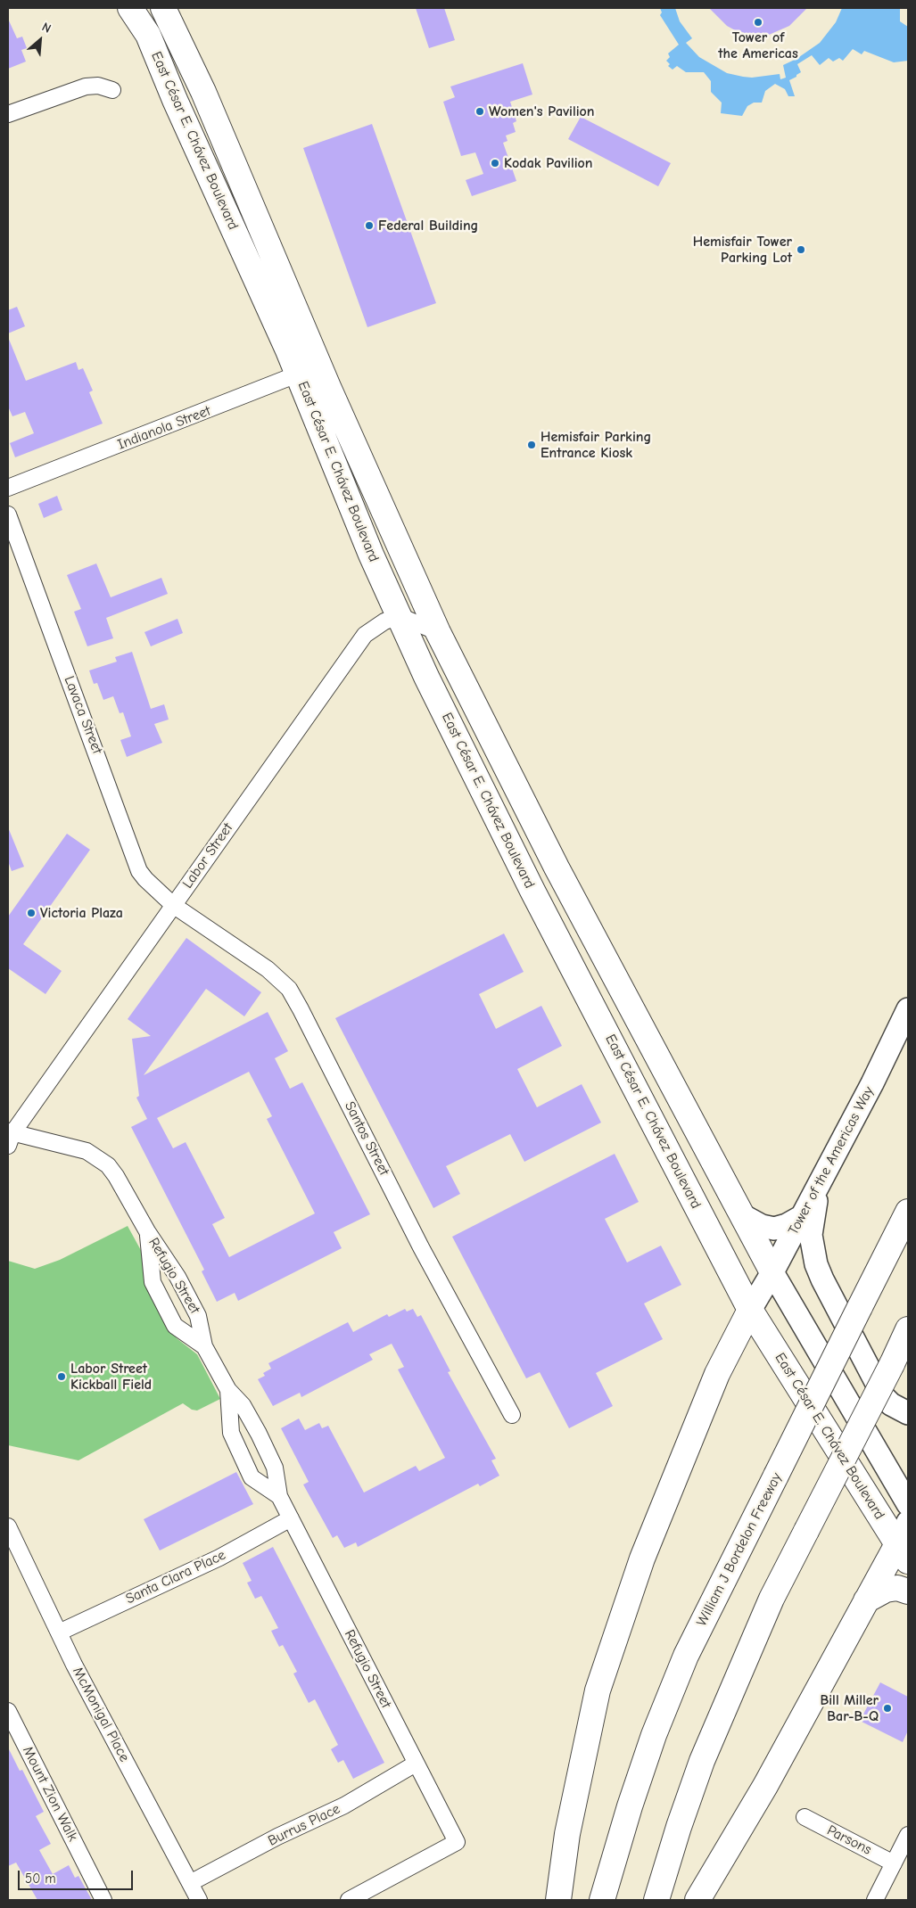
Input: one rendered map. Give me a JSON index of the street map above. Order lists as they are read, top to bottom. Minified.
{"streets":{"main road":["East César E. Chávez Boulevard","Tower of the Americas Way","William J Bordelon Freeway"],"street":["Indianola Street","Lavaca Street","Labor Street","Santos Street","Refugio Street","Santa Clara Place","McMonigal Place","Mount Zion Walk","Burrus Place","Parsons"]},"crossings":[["East César E. Chávez Boulevard","Indianola Street"],["East César E. Chávez Boulevard","Labor Street"],["East César E. Chávez Boulevard","Tower of the Americas Way"],["Lavaca Street","Labor Street"],["Lavaca Street","Santos Street"],["Labor Street","Santos Street"],["Labor Street","Refugio Street"],["Refugio Street","Santa Clara Place"],["Refugio Street","Burrus Place"],["Santa Clara Place","McMonigal Place"],["McMonigal Place","Burrus Place"]],"places":["Tower of the Americas","Women's Pavilion","Kodak Pavilion","Federal Building","Hemisfair Tower Parking Lot","Hemisfair Parking Entrance Kiosk","Victoria Plaza","Labor Street Kickball Field","Bill Miller Bar-B-Q"],"scale_bar":"50 m","north":"top right"}
